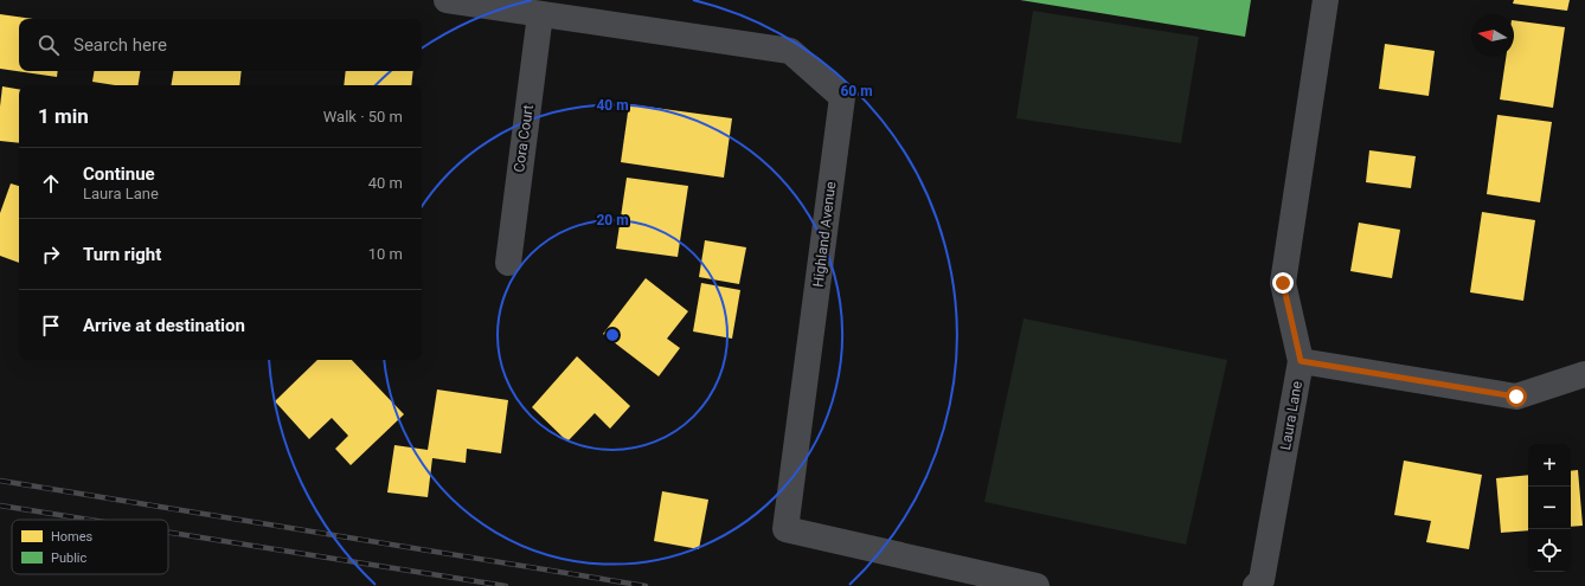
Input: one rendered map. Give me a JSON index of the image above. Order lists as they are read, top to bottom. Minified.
{"streets":{"street":["Cora Court","Highland Avenue","Laura Lane"]},"crossings":[["Cora Court","Highland Avenue"]],"legend":["Homes","Public"],"north":"left","page":{"search":"Search here","heading":["1 min","Walk · 50 m"],"list":[["Continue","Laura Lane","40 m"],["Turn right","10 m"],"Arrive at destination"],"map_buttons":["+","−"]},"rings":["60 m","40 m","20 m"]}
